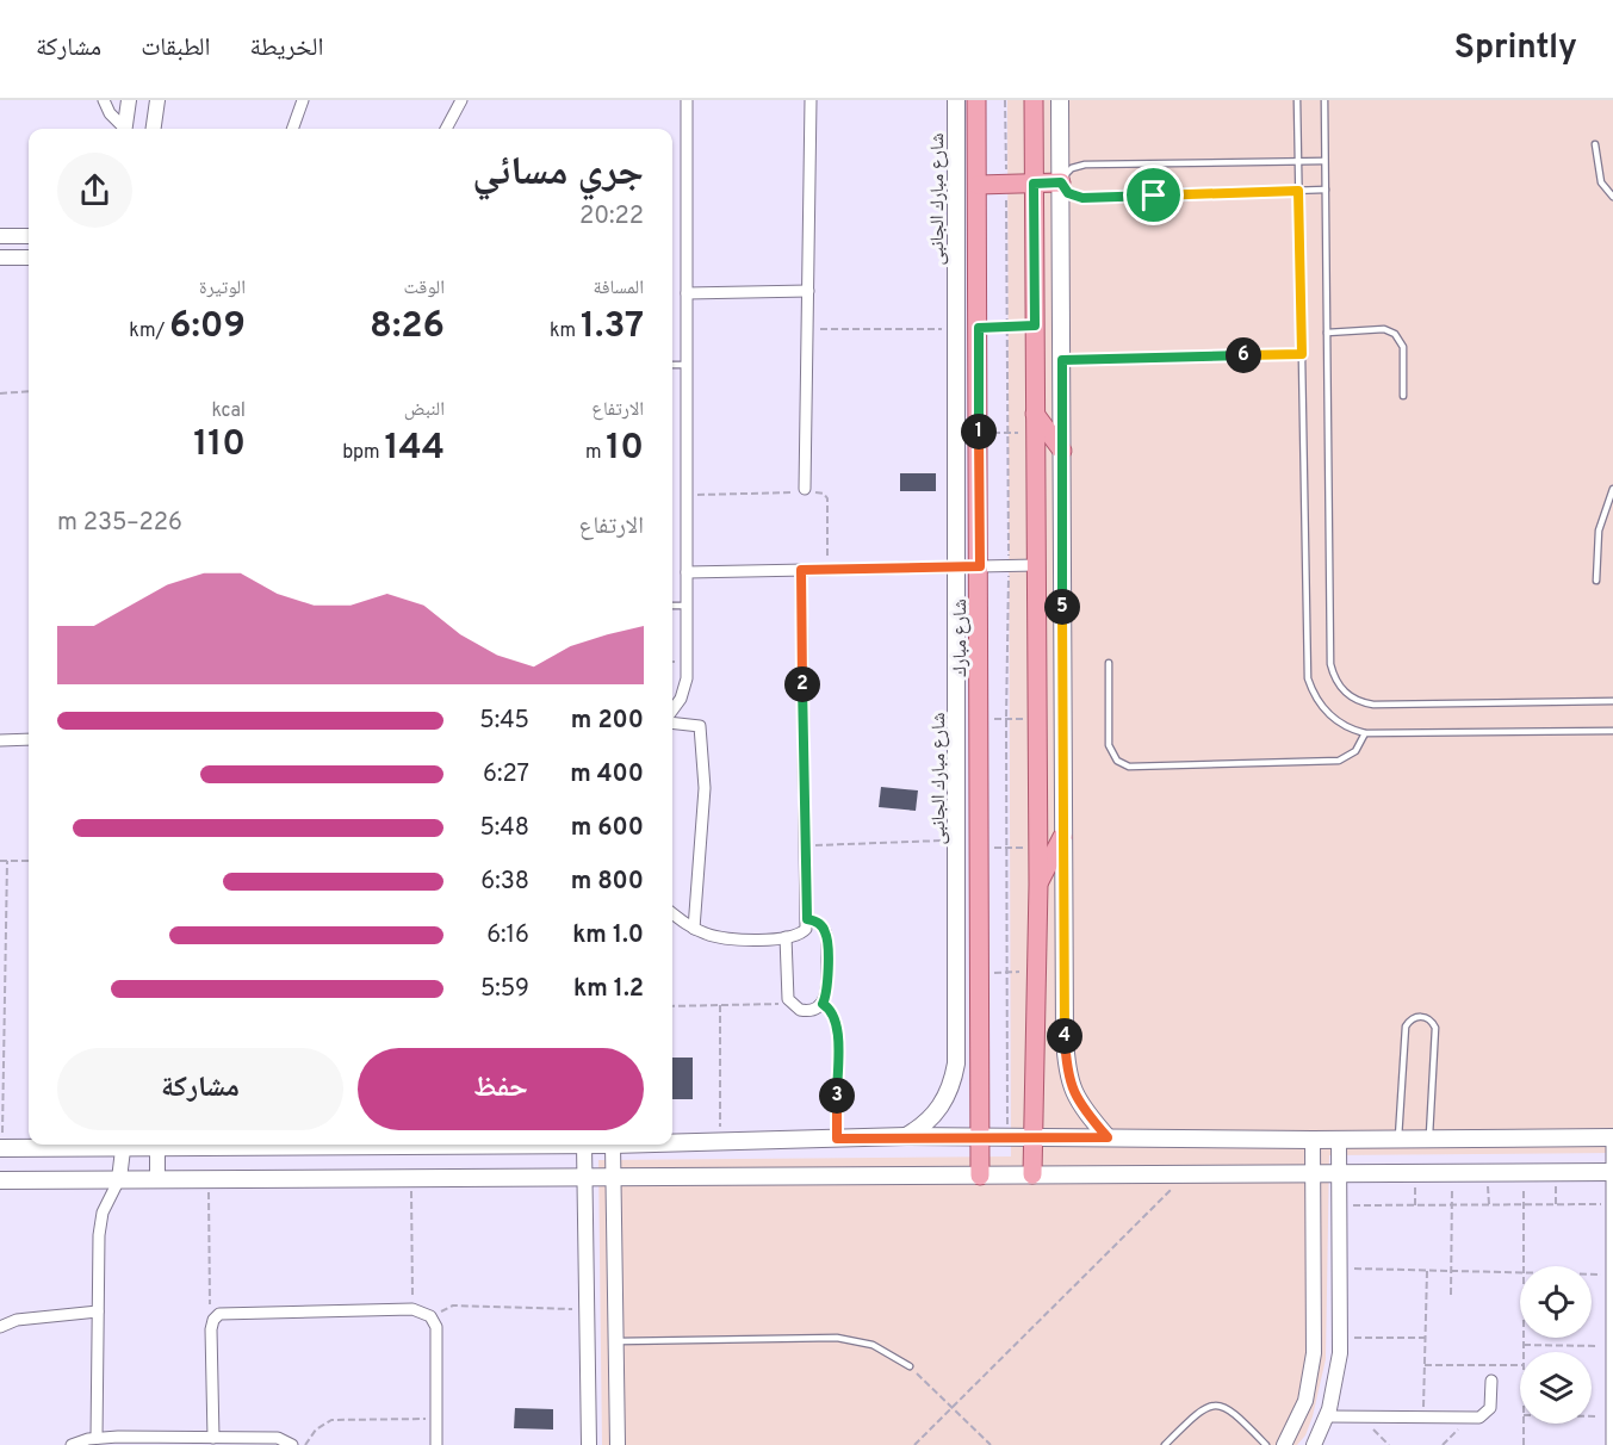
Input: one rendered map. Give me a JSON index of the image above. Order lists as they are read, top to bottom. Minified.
{"streets":{"main road":["شارع مبارك الجانبى","شارع مبارك"]},"page":{"header":"Sprintly","nav":["الخريطة","الطبقات","مشاركة"],"heading":["جري مسائي","20:22"],"stats":[["المسافة","1.37 km"],["الوقت","8:26"],["الوتيرة","6:09 /km"],["الارتفاع","10 m"],["النبض","144 bpm"],["kcal","110"]],"pins":["6","1","5","2","4","3"],"chart":["الارتفاع","226–235 m"],"list":[{"name":"200 m","note":"5:45"},{"name":"400 m","note":"6:27"},{"name":"600 m","note":"5:48"},{"name":"800 m","note":"6:38"},{"name":"1.0 km","note":"6:16"},{"name":"1.2 km","note":"5:59"}],"buttons":["حفظ","مشاركة"]}}
